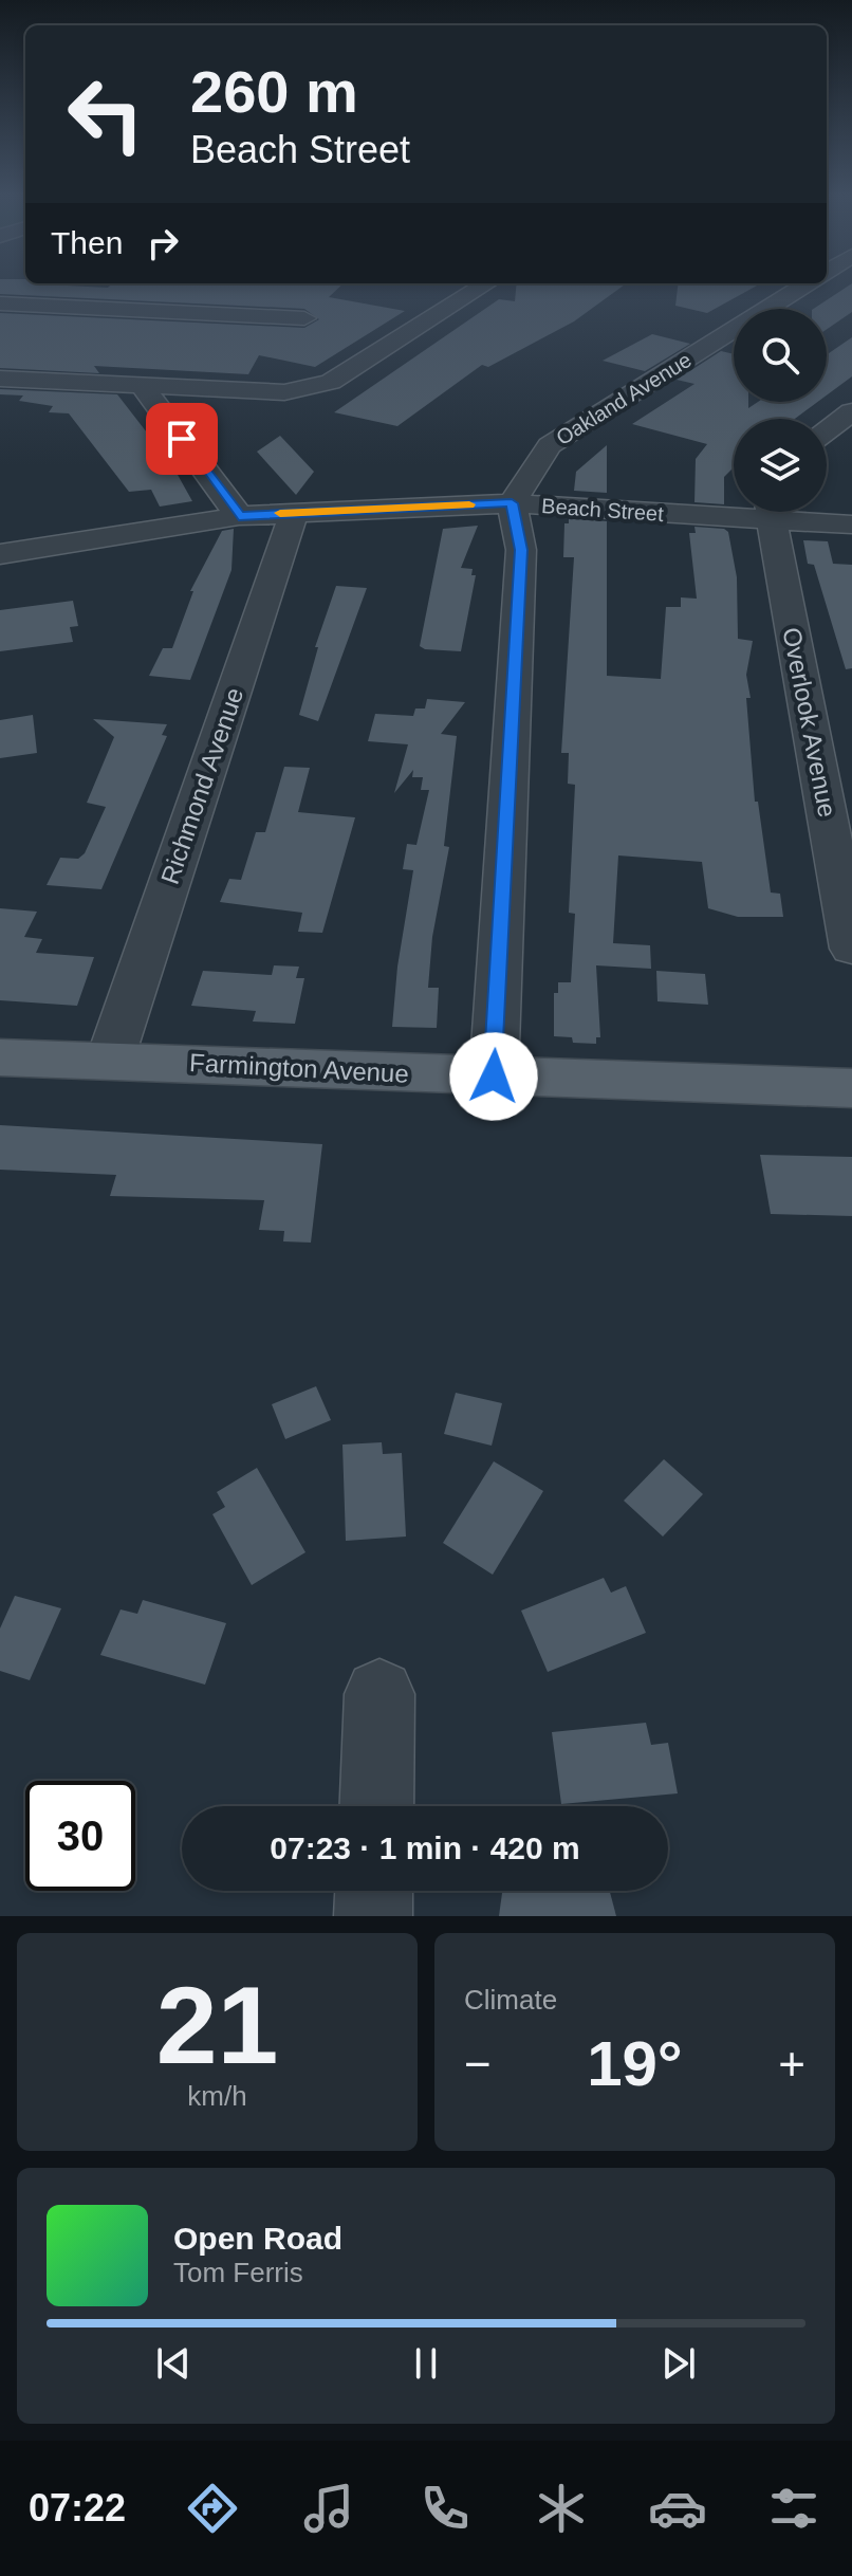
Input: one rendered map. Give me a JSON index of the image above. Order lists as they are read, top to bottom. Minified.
{"streets":{"main road":["Farmington Avenue"],"street":["Oakland Avenue","Beach Street","Overlook Avenue","Richmond Avenue"]},"crossings":[["Oakland Avenue","Beach Street"],["Beach Street","Richmond Avenue"],["Richmond Avenue","Farmington Avenue"]],"page":{"turn":["260 m","Beach Street"],"then":"Then","limit":"30","trip":"07:23 · 1 min · 420 m","tile":[["21","km/h"],"Climate"],"heat":["−","19°","+"],"song":["Open Road","Tom Ferris"],"tabs":"07:22"}}
